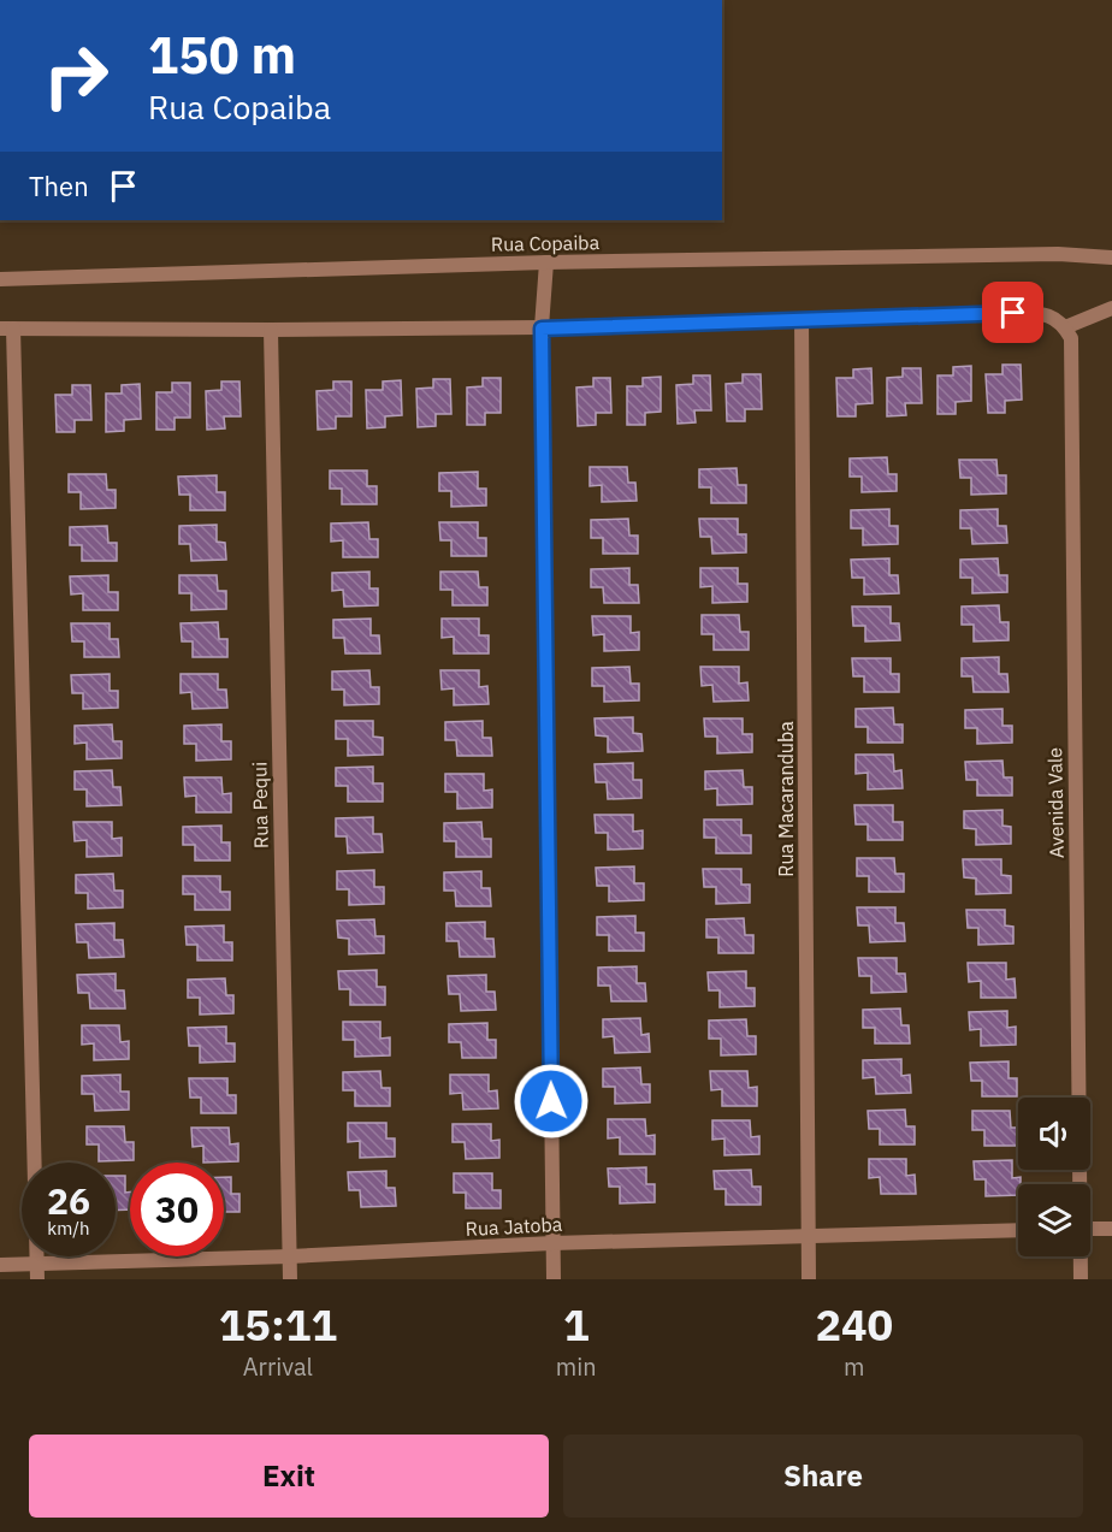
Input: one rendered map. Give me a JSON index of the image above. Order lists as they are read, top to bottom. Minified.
{"streets":{"street":["Rua Copaiba","Rua Macaranduba","Avenida Vale","Rua Pequi","Rua Jatoba"]},"crossings":[["Rua Macaranduba","Rua Jatoba"],["Rua Pequi","Rua Jatoba"]],"page":{"turn":["150 m","Rua Copaiba"],"then":"Then","speed":"26 km/h","limit":"30","eta":["15:11","Arrival","1","min","240","m"],"buttons":["Exit","Share"]}}
